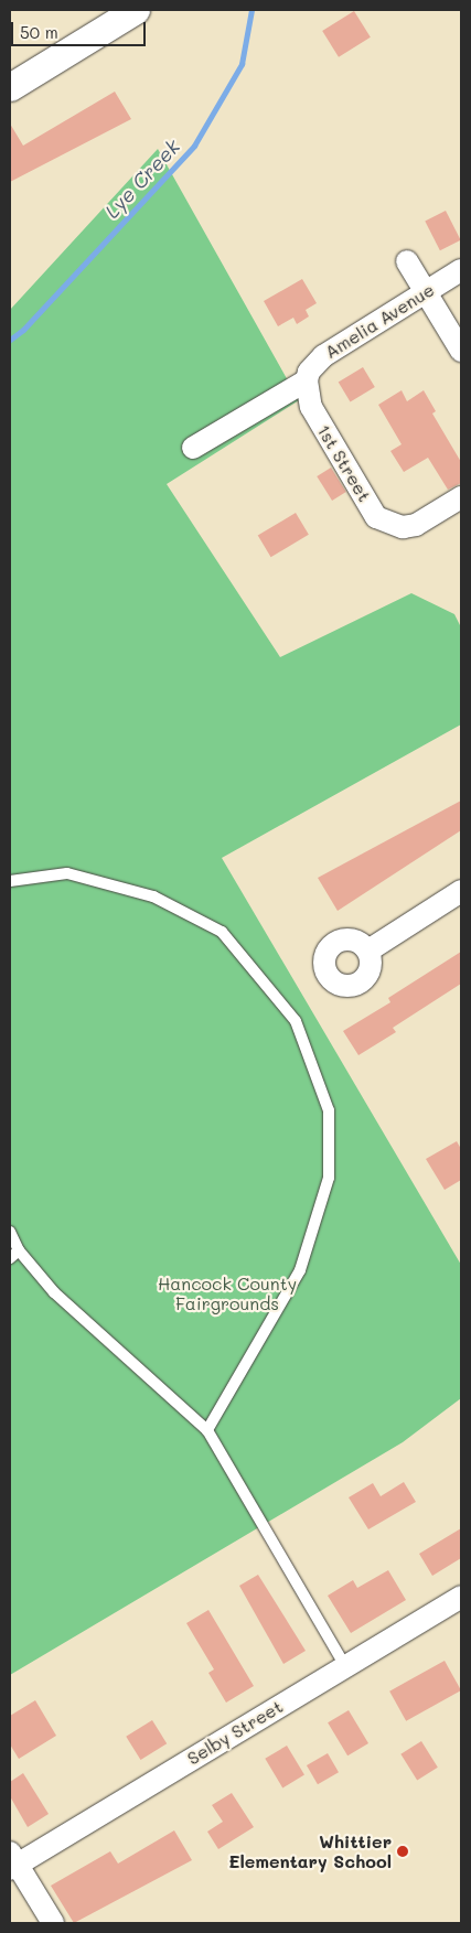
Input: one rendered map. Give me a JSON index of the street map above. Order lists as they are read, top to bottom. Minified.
{"streets":{"street":["Amelia Avenue","1st Street","Selby Street"]},"crossings":[["Amelia Avenue","1st Street"]],"water":["Lye Creek"],"parks":["Hancock County Fairgrounds"],"places":["Whittier Elementary School"],"scale_bar":"50 m"}
